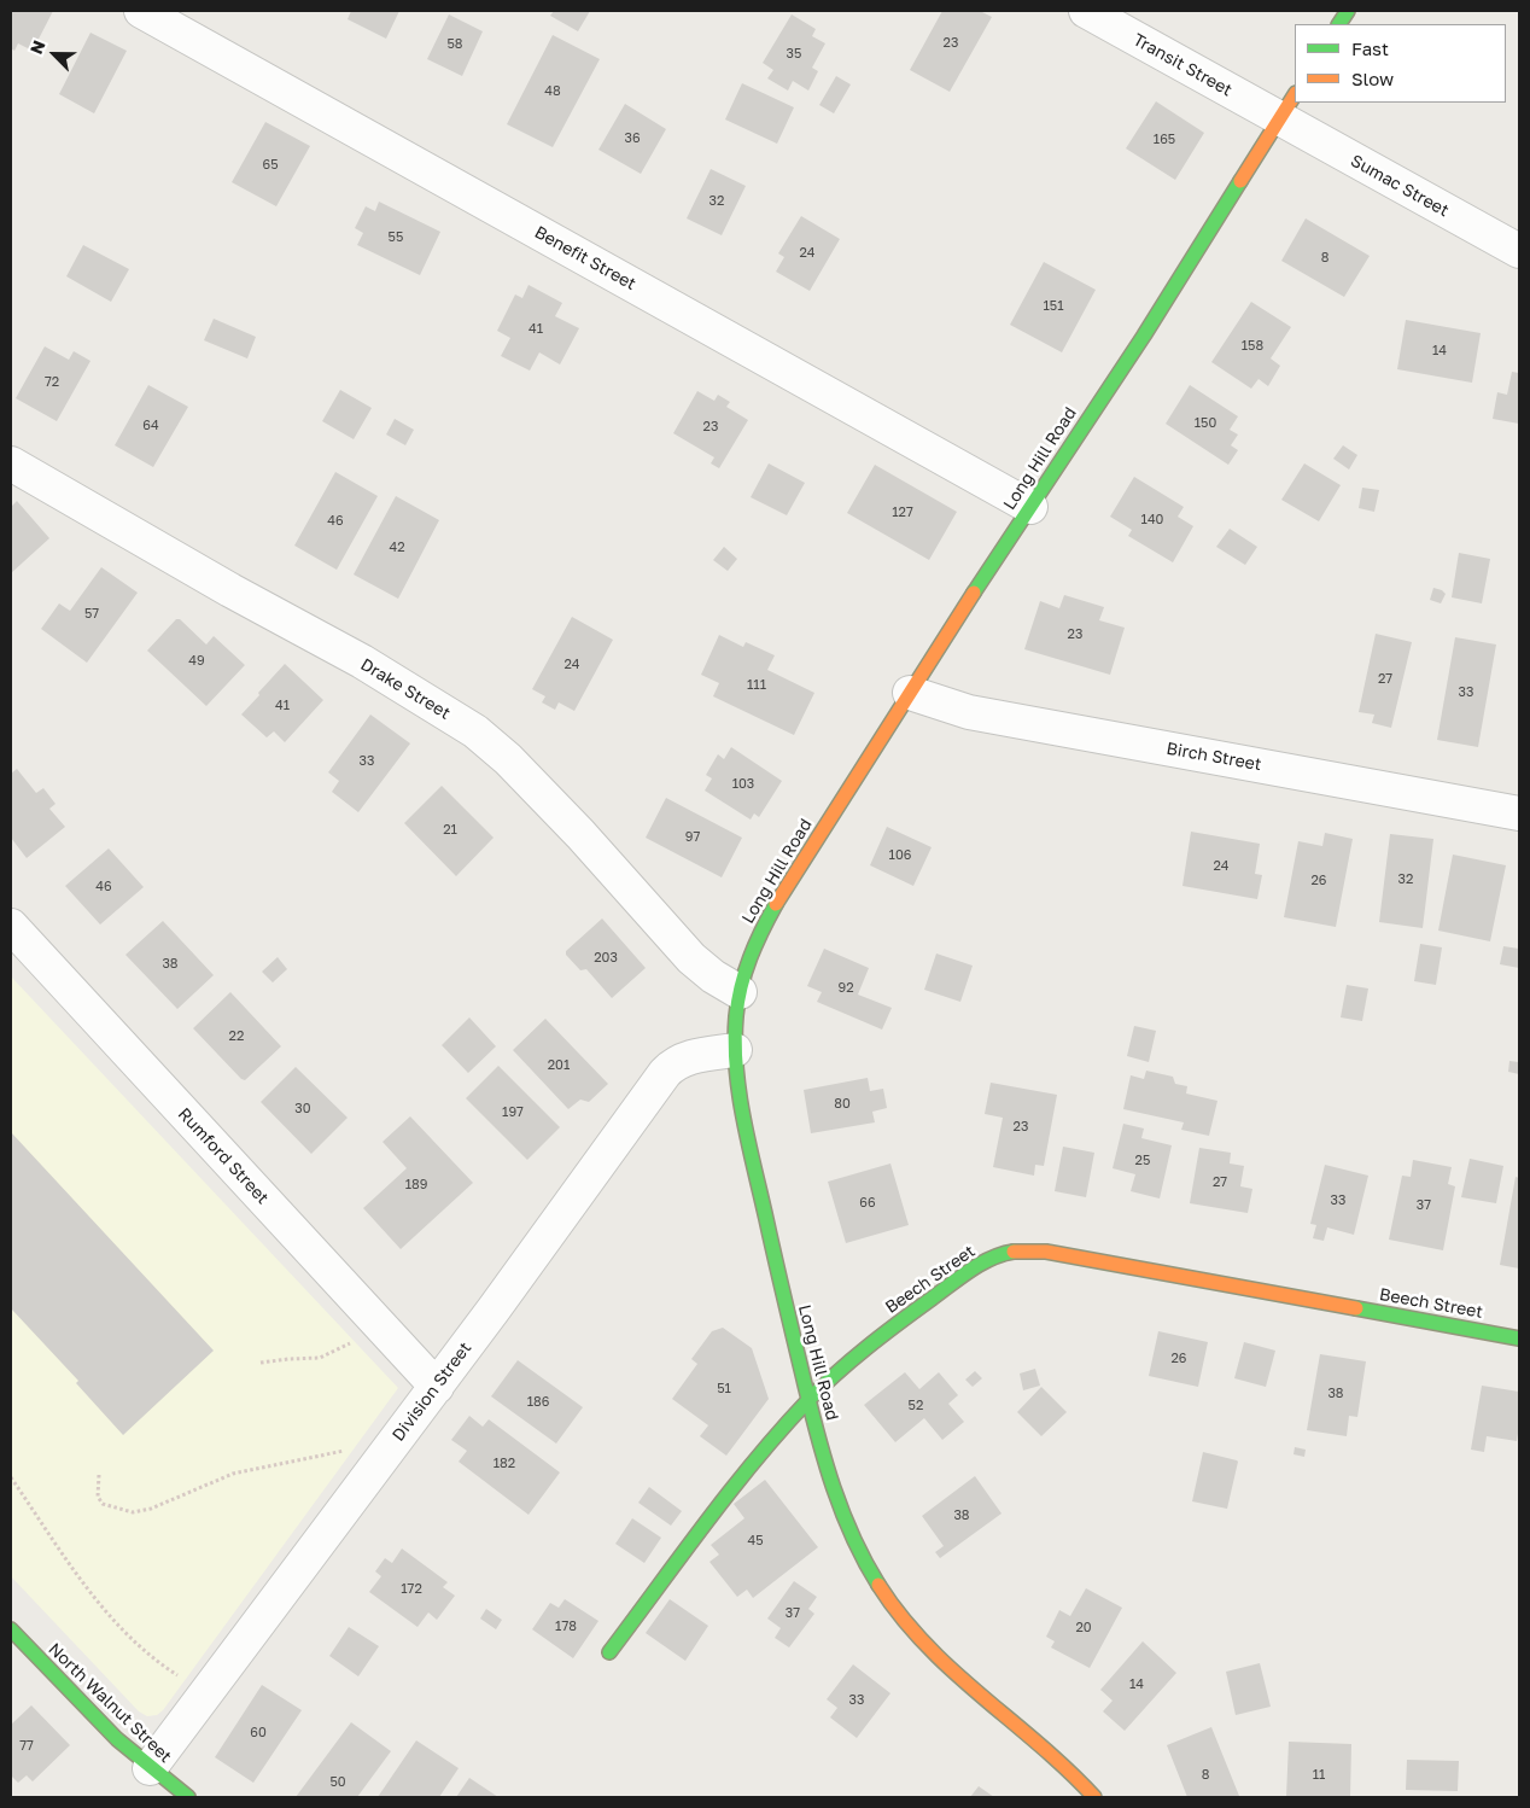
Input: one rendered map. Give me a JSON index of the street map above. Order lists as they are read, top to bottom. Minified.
{"streets":{"main road":["Long Hill Road","Beech Street","North Walnut Street"],"street":["Transit Street","Sumac Street","Benefit Street","Drake Street","Birch Street","Rumford Street","Division Street"]},"crossings":[["Transit Street","Sumac Street"],["Transit Street","Long Hill Road"],["Sumac Street","Long Hill Road"],["Benefit Street","Long Hill Road"],["Long Hill Road","Drake Street"],["Long Hill Road","Birch Street"],["Long Hill Road","Beech Street"],["Long Hill Road","Division Street"],["Rumford Street","Division Street"],["Division Street","North Walnut Street"]],"house_numbers":["23","58","35","48","36","165","65","32","55","24","8","151","41","158","14","72","150","64","23","127","140","46","42","57","23","49","24","27","111","33","41","33","103","21","97","106","24","32","26","46","203","38","92","22","201","80","30","197","23","25","27","189","33","66","37","26","51","38","186","52","182","38","45","172","37","178","20","14","33","60","77","8","11","50"],"legend":["Fast","Slow"],"north":"top left"}
